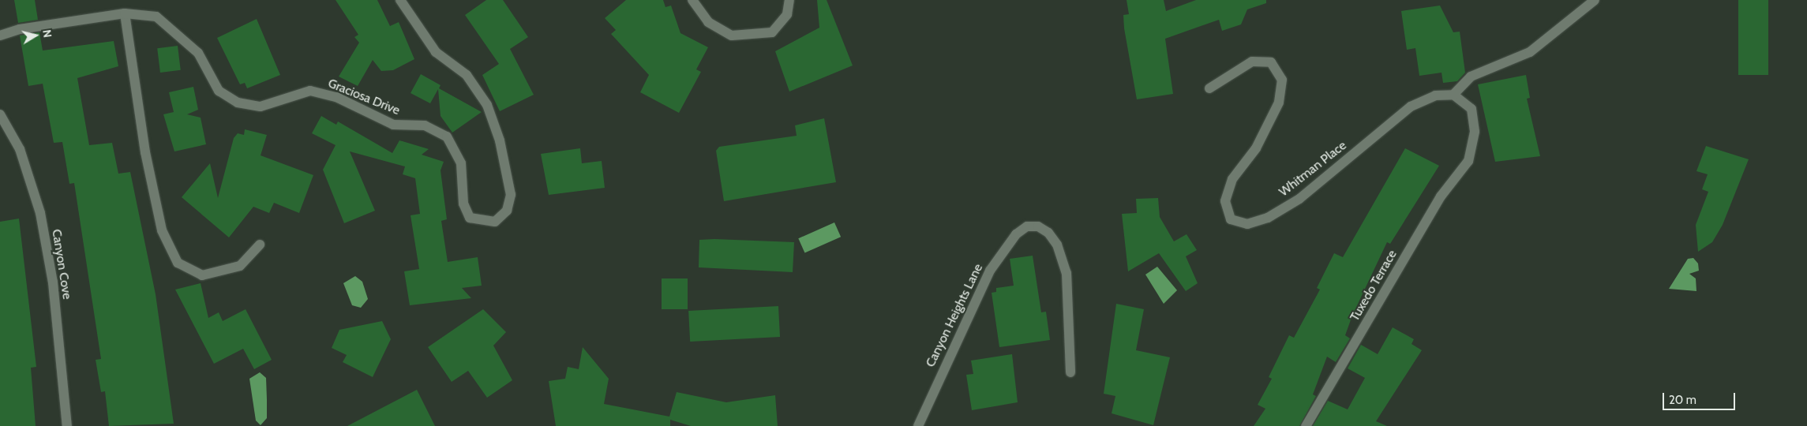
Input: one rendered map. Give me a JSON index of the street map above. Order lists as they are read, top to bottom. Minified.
{"streets":{"street":["Graciosa Drive","Whitman Place","Canyon Cove","Tuxedo Terrace","Canyon Heights Lane"]},"crossings":[["Whitman Place","Tuxedo Terrace"]],"scale_bar":"20 m","north":"right"}
